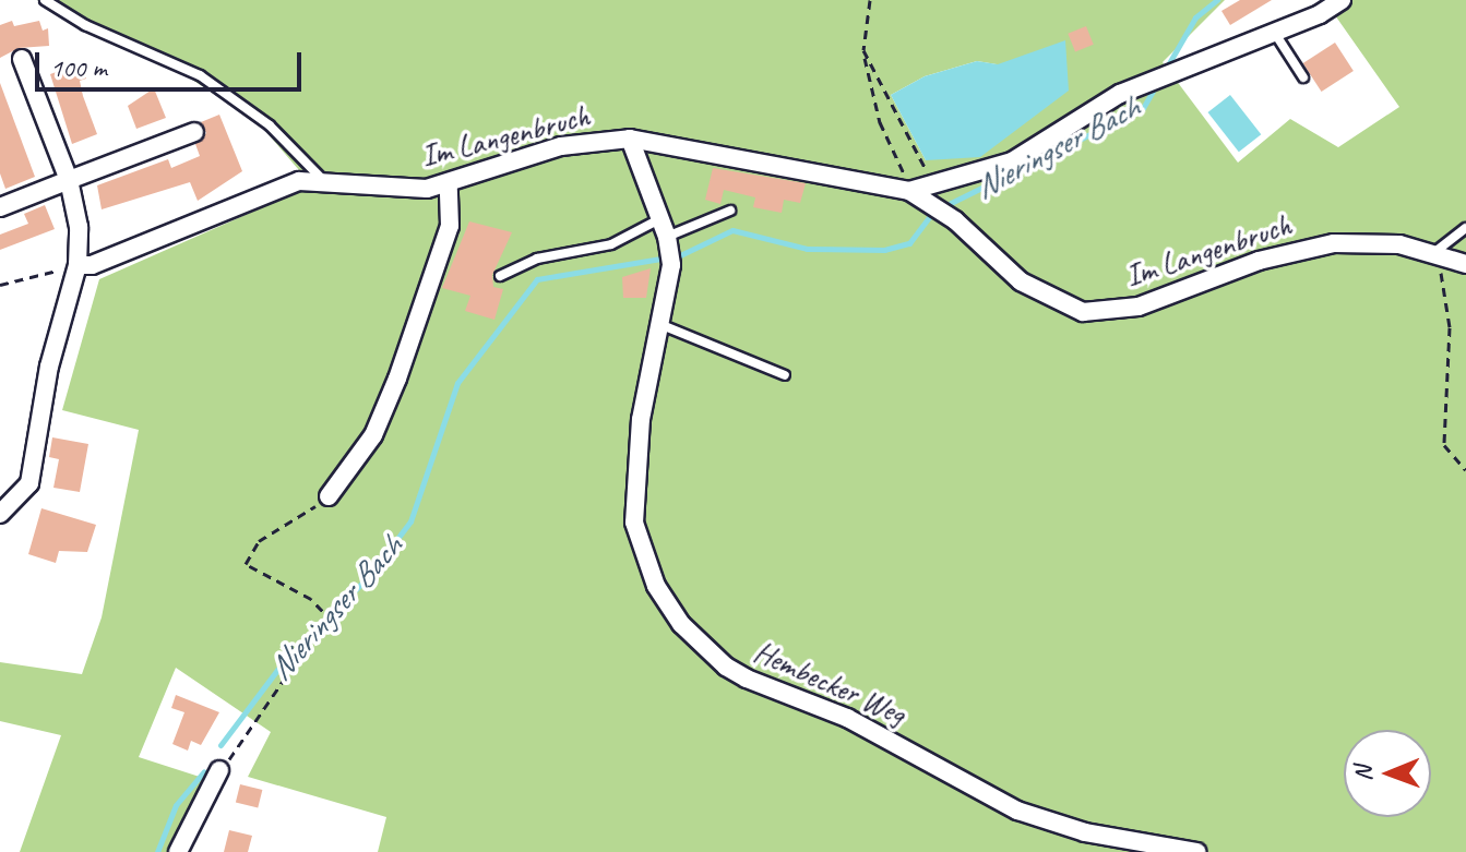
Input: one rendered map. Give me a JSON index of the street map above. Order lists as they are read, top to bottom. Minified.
{"streets":{"street":["Im Langenbruch","Hembecker Weg"]},"water":["Nieringser Bach"],"scale_bar":"100 m","north":"left"}
